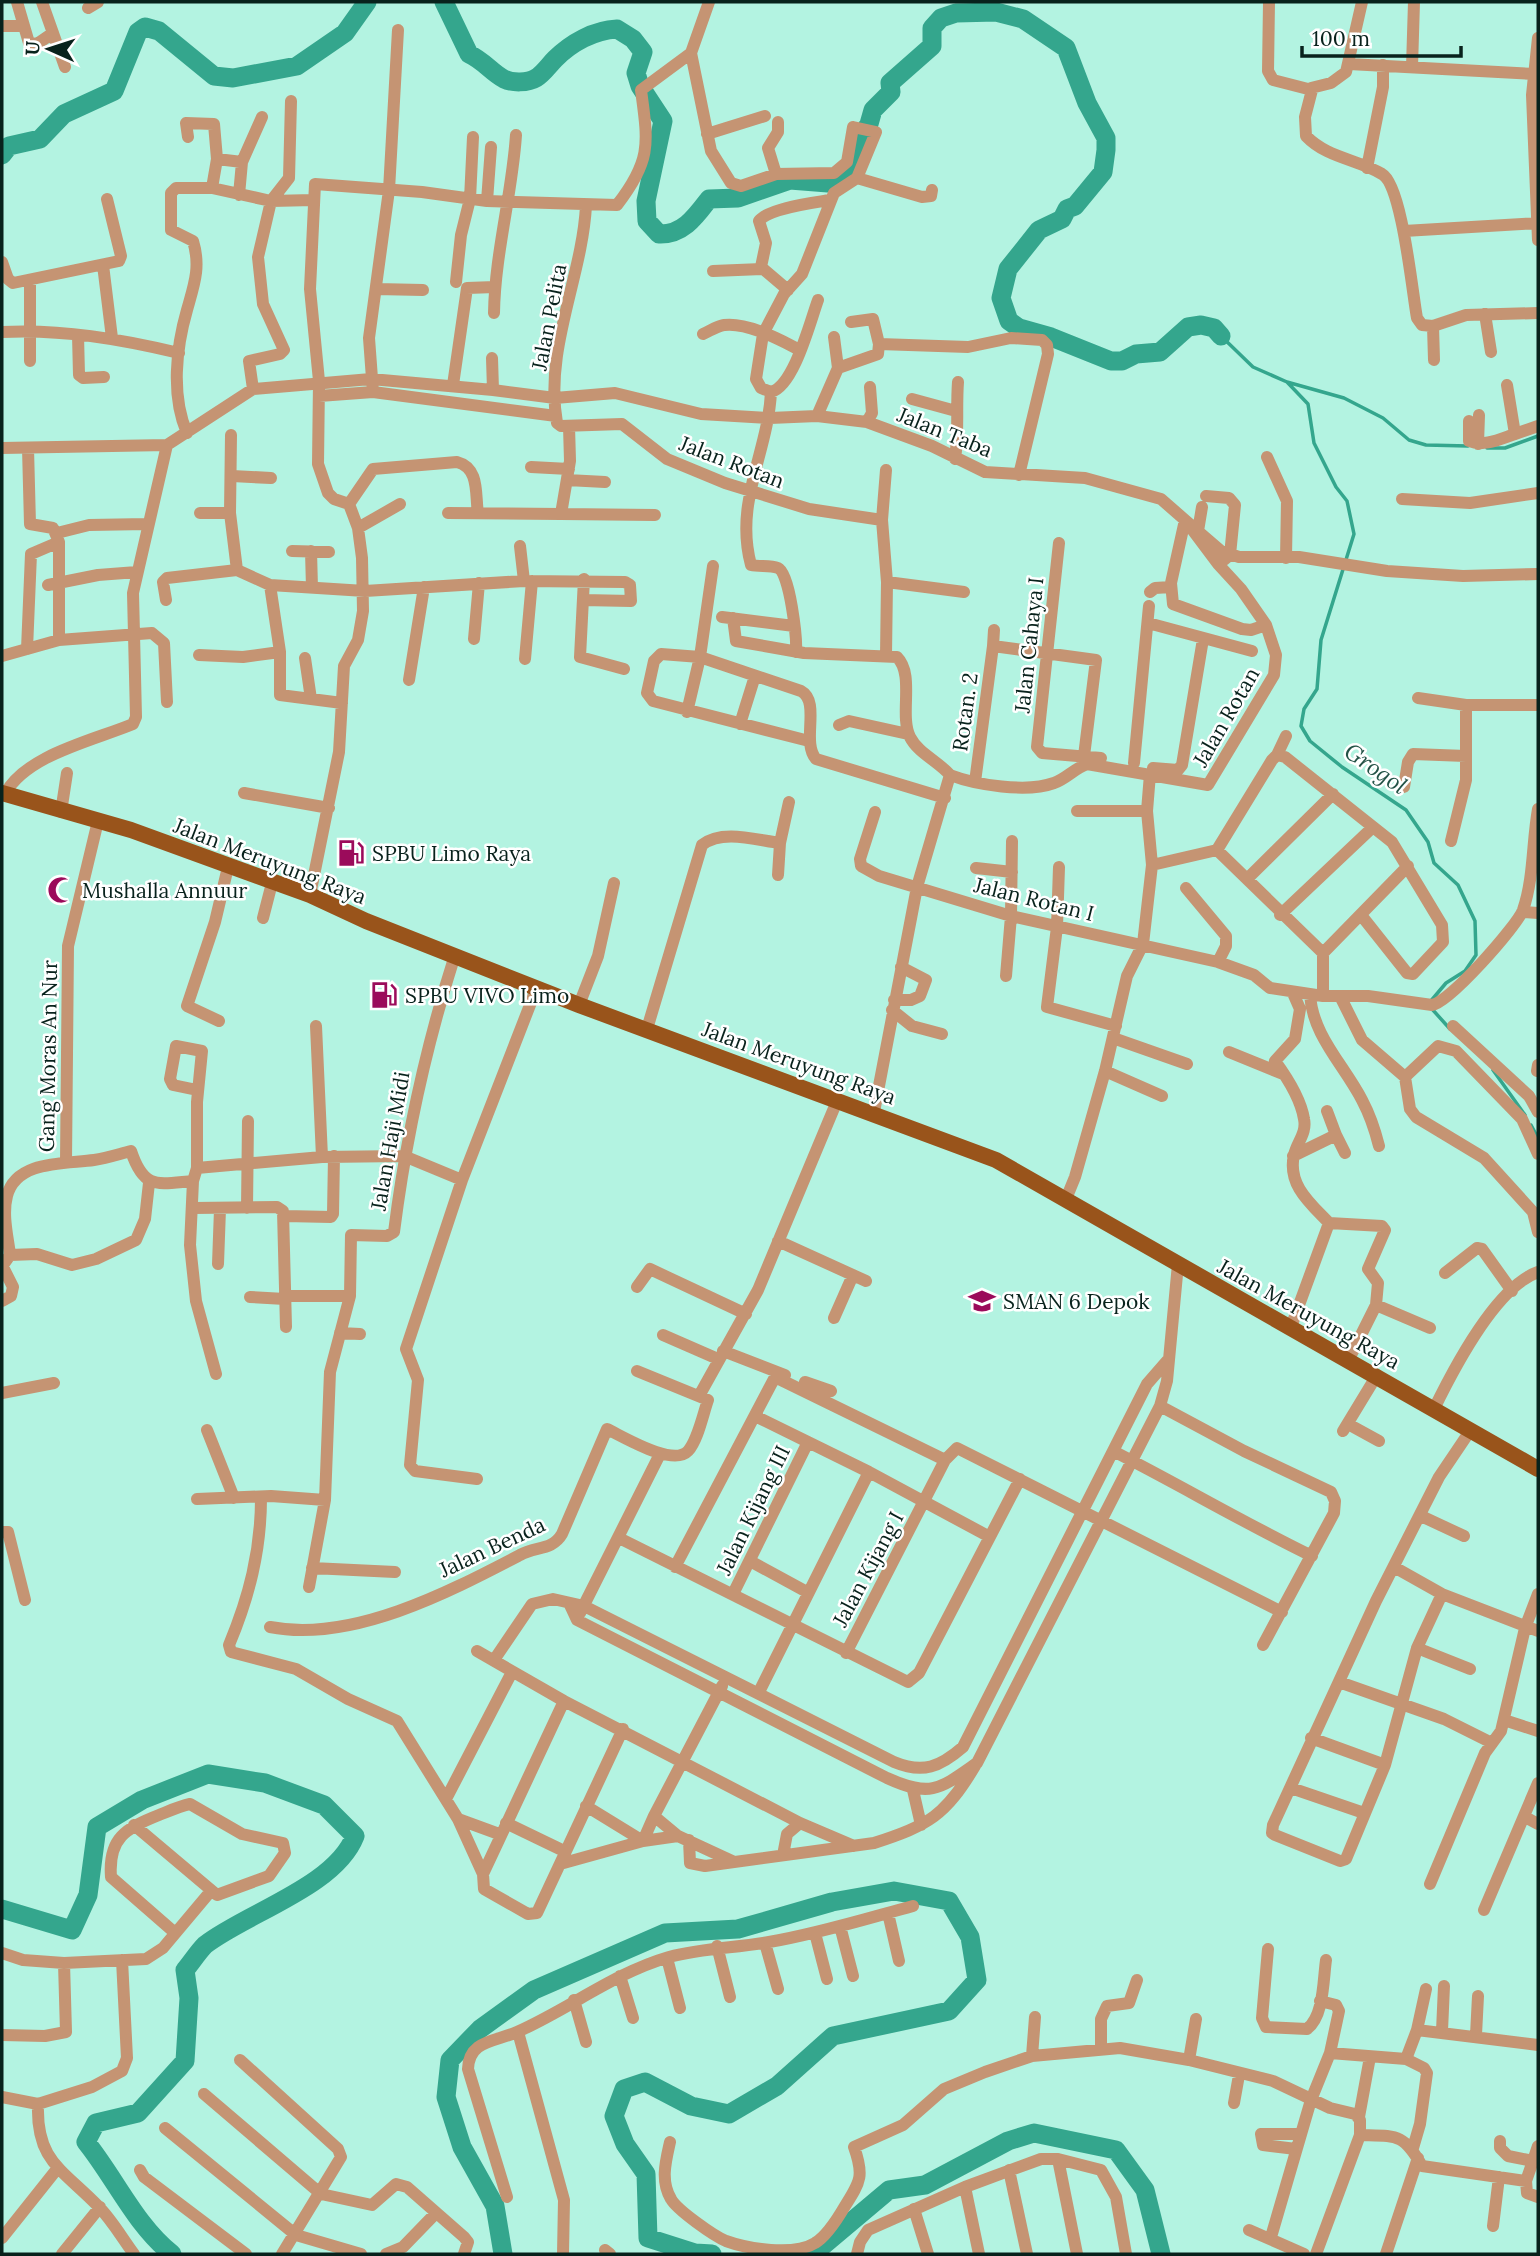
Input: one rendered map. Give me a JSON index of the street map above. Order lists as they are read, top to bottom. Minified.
{"streets":{"main road":["Jalan Meruyung Raya"],"street":["Jalan Pelita","Jalan Taba","Jalan Rotan","Jalan Cahaya I","Rotan. 2","Jalan Rotan I","Gang Moras An Nur","Jalan Haji Midi","Jalan Kijang III","Jalan Benda","Jalan Kijang I"]},"crossings":[["Jalan Pelita","Jalan Taba"],["Jalan Taba","Jalan Rotan"],["Jalan Rotan","Rotan. 2"],["Jalan Cahaya I","Rotan. 2"],["Jalan Meruyung Raya","Gang Moras An Nur"],["Jalan Meruyung Raya","Jalan Haji Midi"]],"water":["Grogol"],"places":{"fuel station":["SPBU Limo Raya","SPBU VIVO Limo"],"mosque":["Mushalla Annuur"],"school or university":["SMAN 6 Depok"]},"scale_bar":"100 m","north":"left"}
